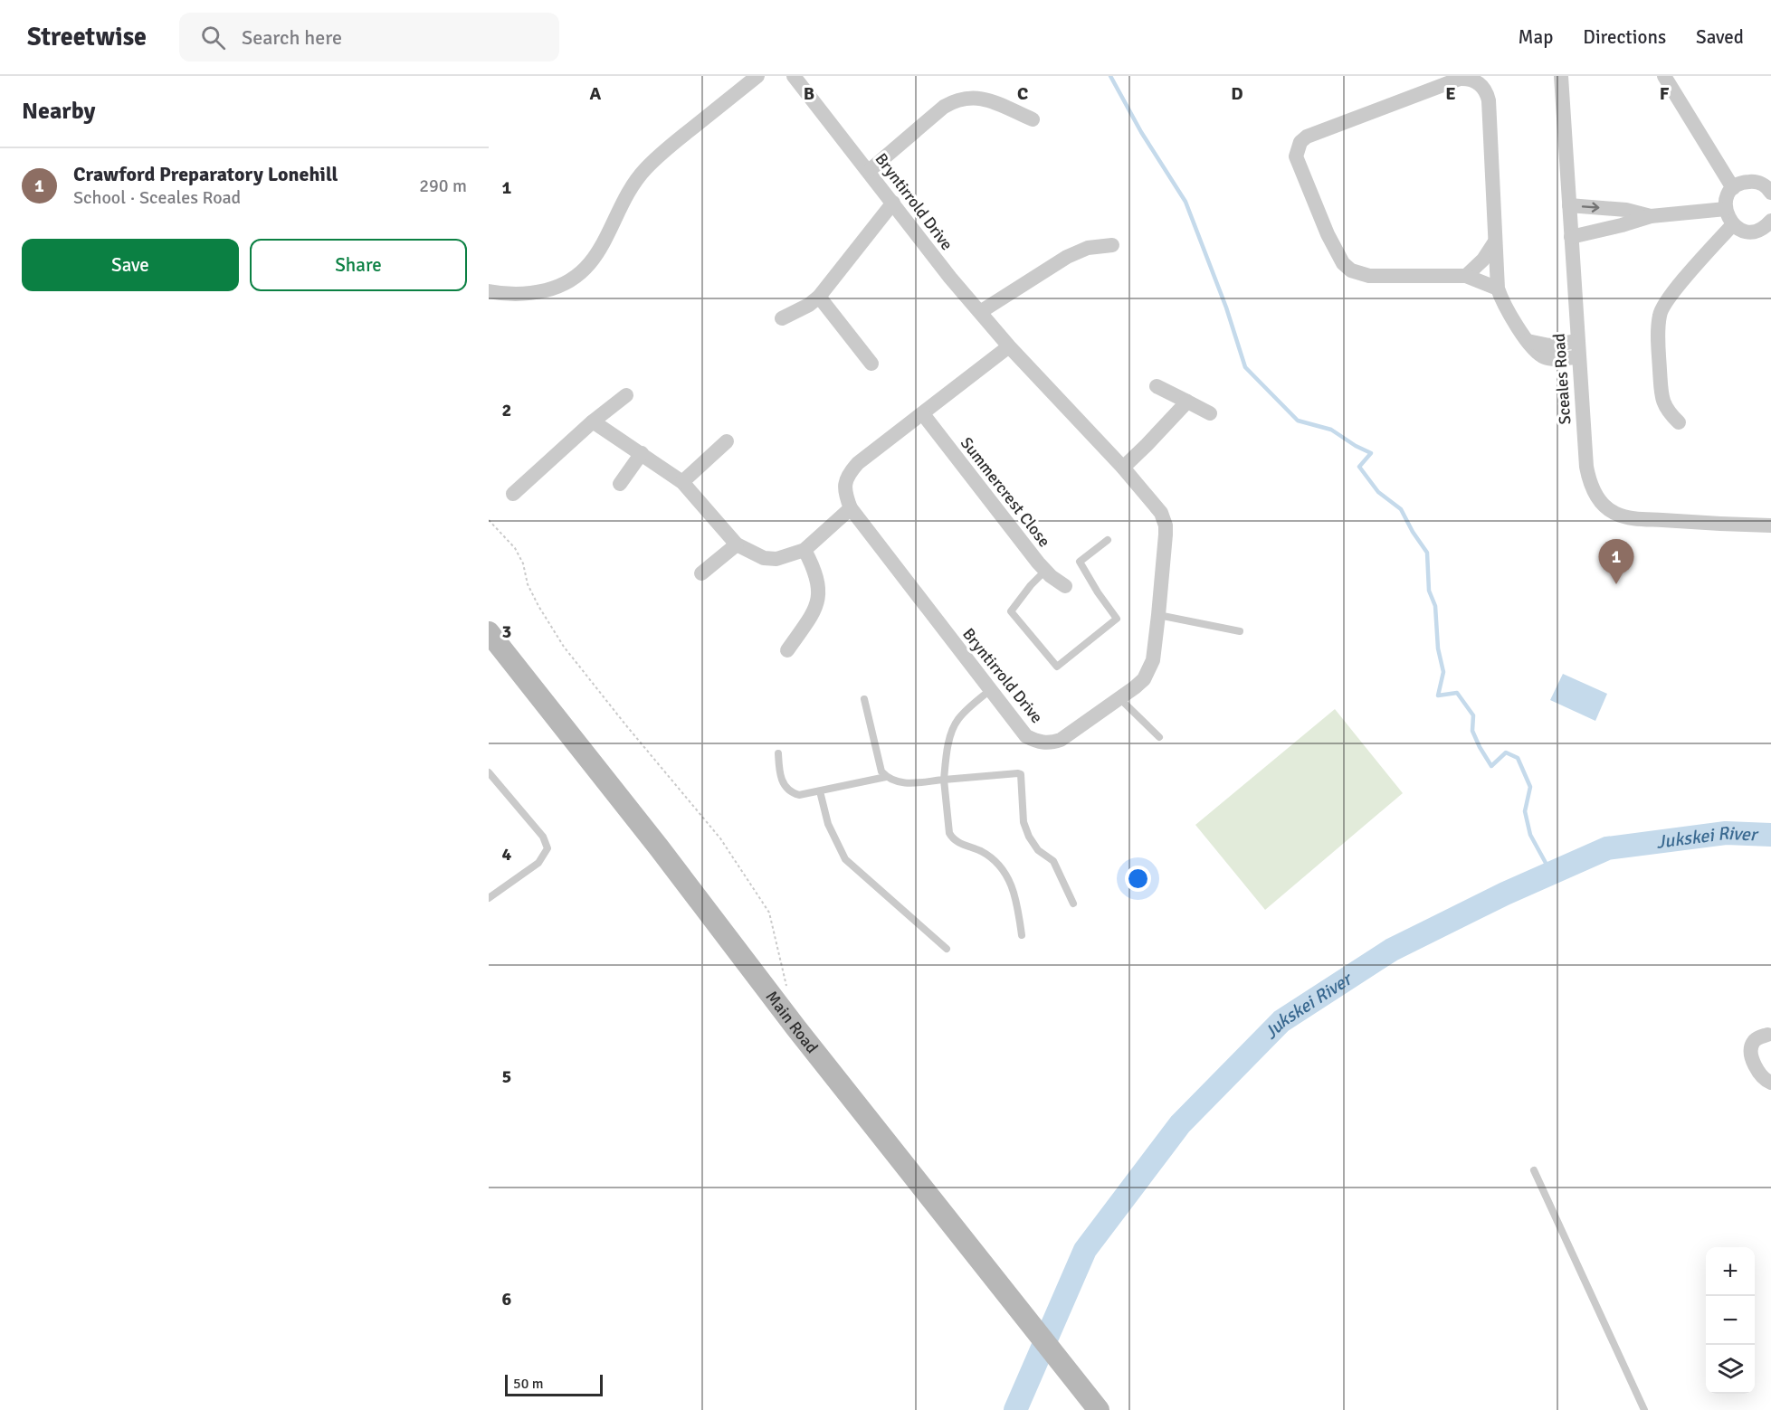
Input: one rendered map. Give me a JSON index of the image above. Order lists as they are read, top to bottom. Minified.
{"streets":{"main road":["Main Road"],"street":["Bryntirrold Drive","Sceales Road","Summercrest Close"]},"crossings":[["Bryntirrold Drive","Summercrest Close"]],"water":["Jukskei River"],"scale_bar":"50 m","page":{"header":"Streetwise","search":"Search here","nav":["Map","Directions","Saved"],"heading":"Nearby","list":[{"mark":"1","name":"Crawford Preparatory Lonehill","note":"School · Sceales Road","value":"290 m"}],"buttons":["Save","Share"],"pins":"1","map_buttons":["+","−"],"scale":"50 m"},"grid":{"columns":["A","B","C","D","E","F"],"rows":["1","2","3","4","5","6"]}}
